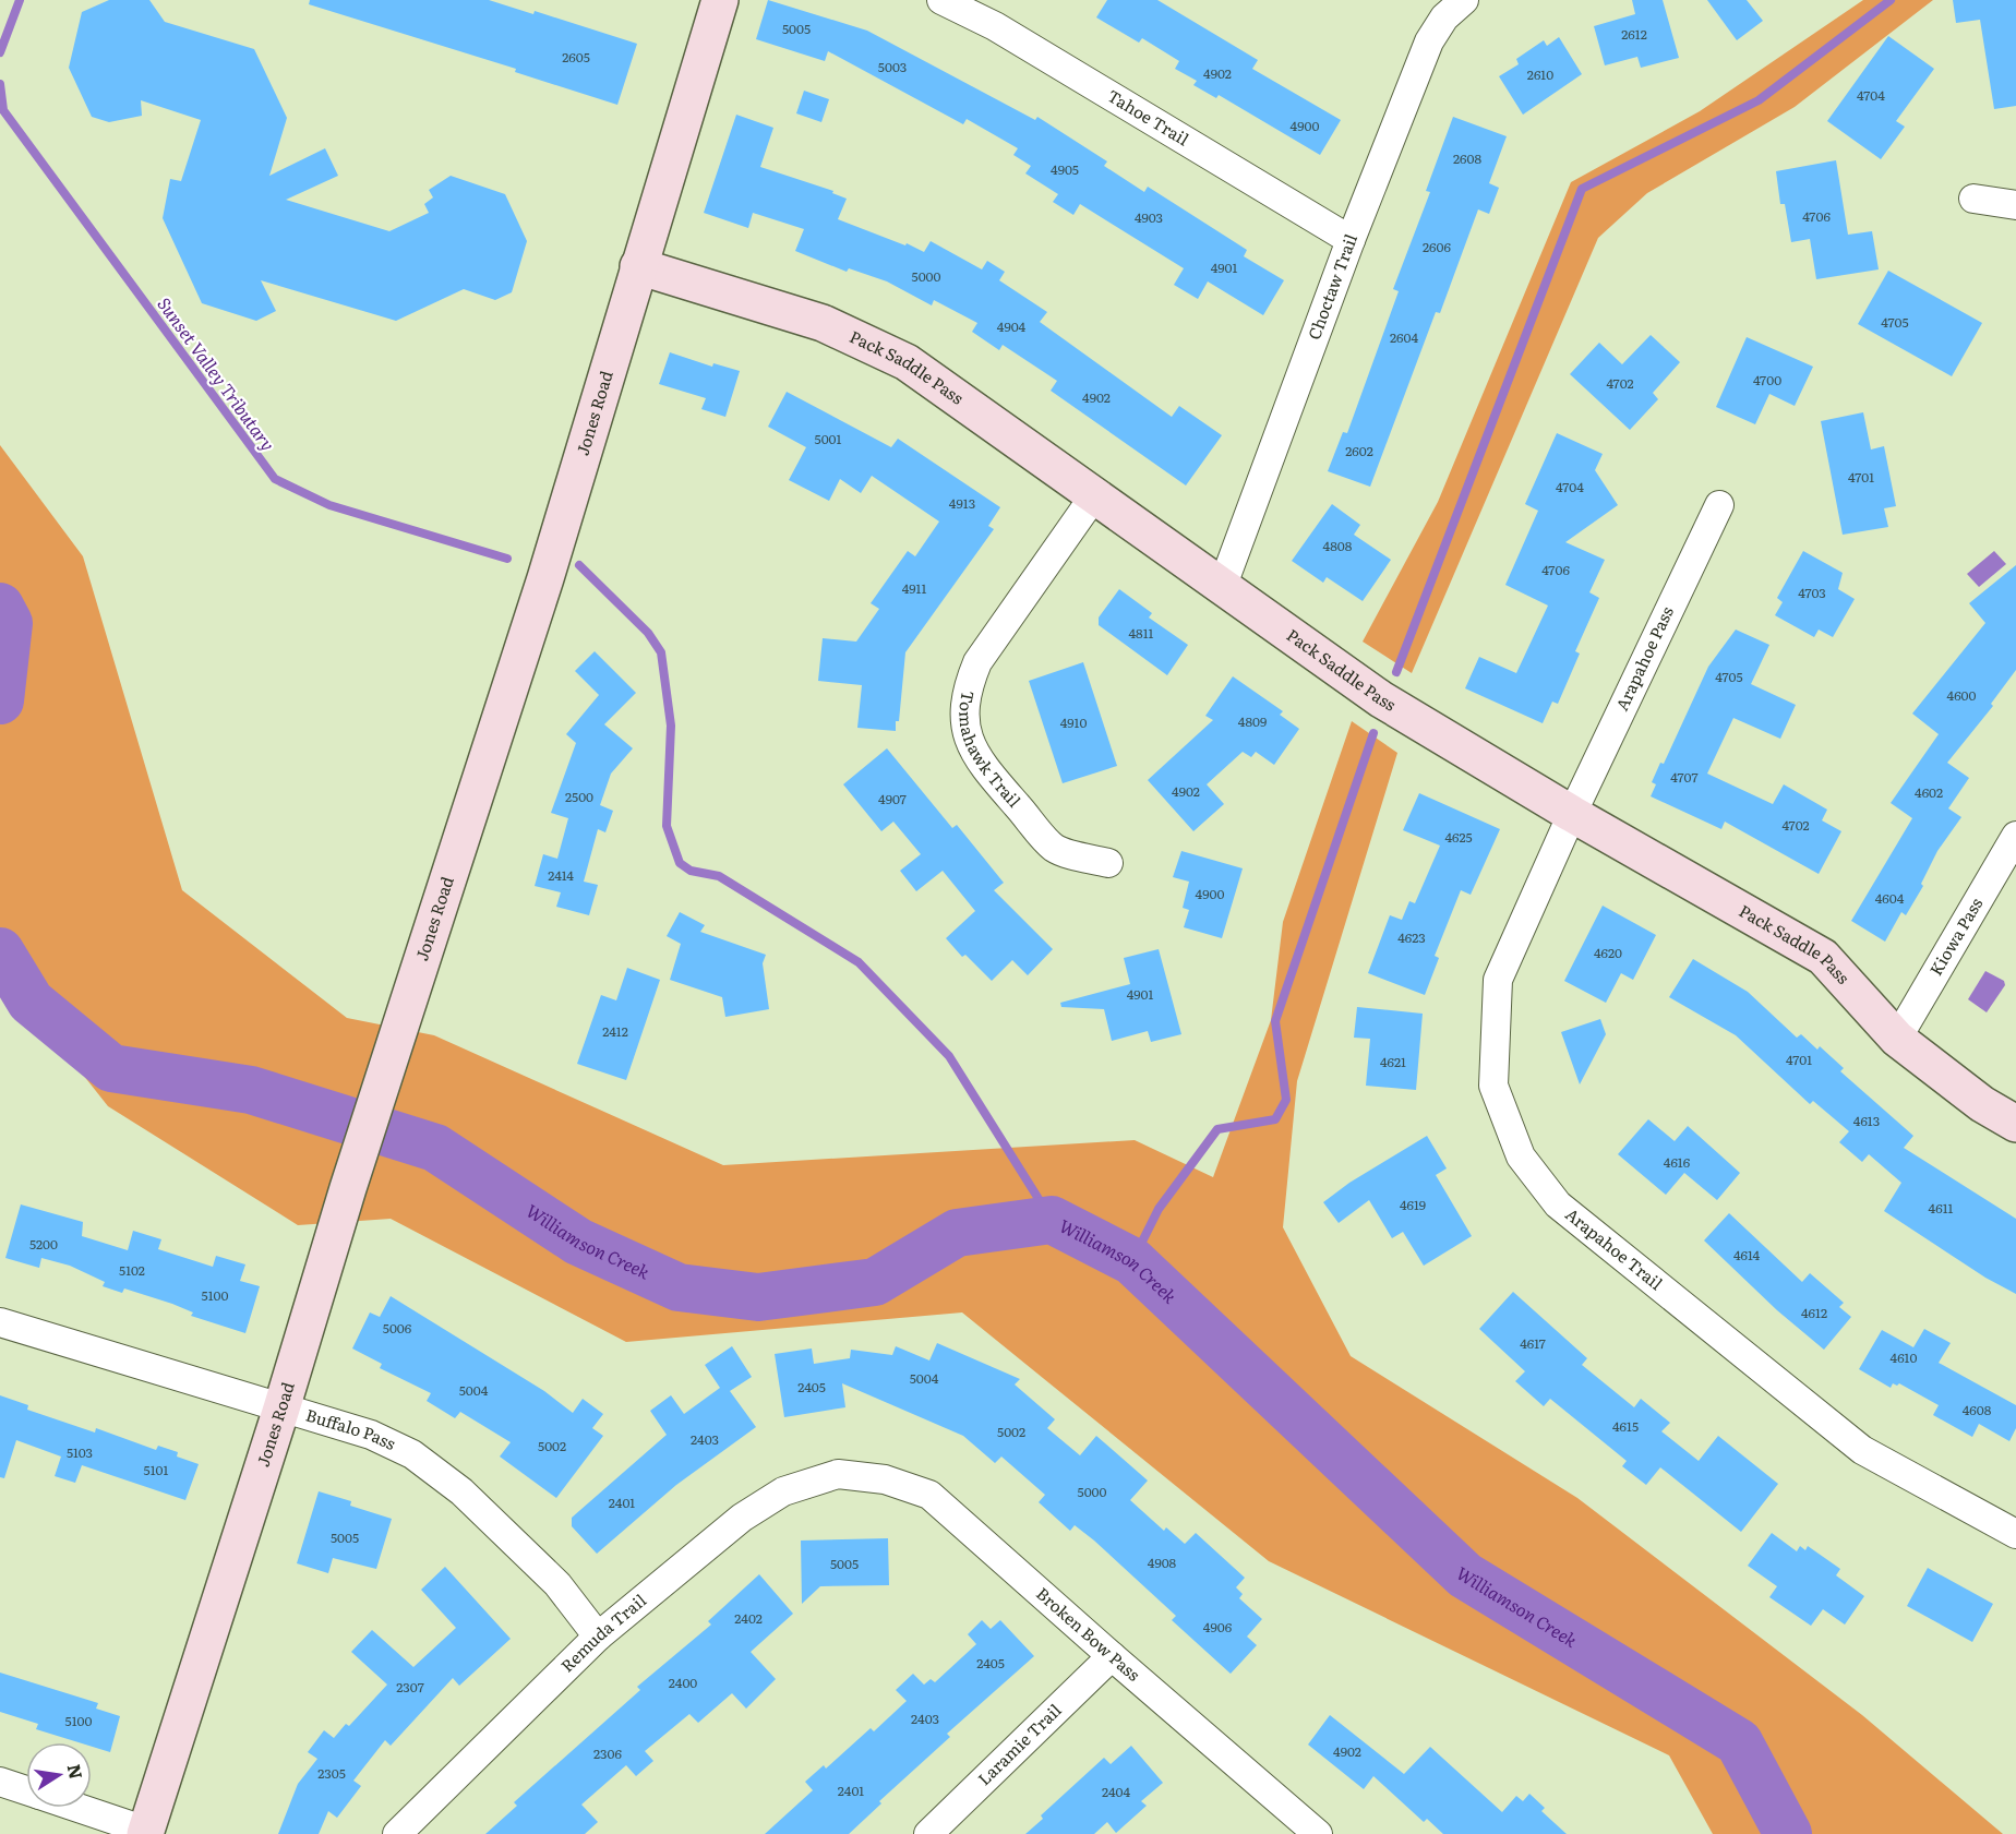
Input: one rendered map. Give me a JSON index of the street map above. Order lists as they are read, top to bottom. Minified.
{"streets":{"street":["Tahoe Trail","Choctaw Trail","Pack Saddle Pass","Jones Road","Arapahoe Pass","Tomahawk Trail","Kiowa Pass","Arapahoe Trail","Buffalo Pass","Remuda Trail","Broken Bow Pass","Laramie Trail"]},"crossings":[["Tahoe Trail","Choctaw Trail"],["Choctaw Trail","Pack Saddle Pass"],["Pack Saddle Pass","Jones Road"],["Pack Saddle Pass","Arapahoe Pass"],["Pack Saddle Pass","Tomahawk Trail"],["Pack Saddle Pass","Kiowa Pass"],["Pack Saddle Pass","Arapahoe Trail"],["Jones Road","Buffalo Pass"],["Arapahoe Pass","Arapahoe Trail"],["Buffalo Pass","Remuda Trail"],["Remuda Trail","Broken Bow Pass"],["Broken Bow Pass","Laramie Trail"]],"water":["Sunset Valley Tributary","Williamson Creek"],"house_numbers":["5005","2612","2605","5003","4902","2610","4704","4900","2608","4905","4706","4903","2606","4901","5000","4705","4904","2604","4700","4702","4902","5001","2602","4701","4704","4913","4808","4706","4911","4703","4811","4705","4600","4809","4910","4707","4902","4602","2500","4907","4702","4625","2414","4900","4604","4623","4620","4901","2412","4701","4621","4613","4616","4619","4611","5200","4614","5102","5100","4612","5006","4617","4610","5004","2405","5004","4608","4615","5002","2403","5002","5103","5101","5000","2401","5005","4908","5005","2402","4906","2405","2400","2307","2403","5100","4902","2306","2305","2401","2404"],"north":"right"}
